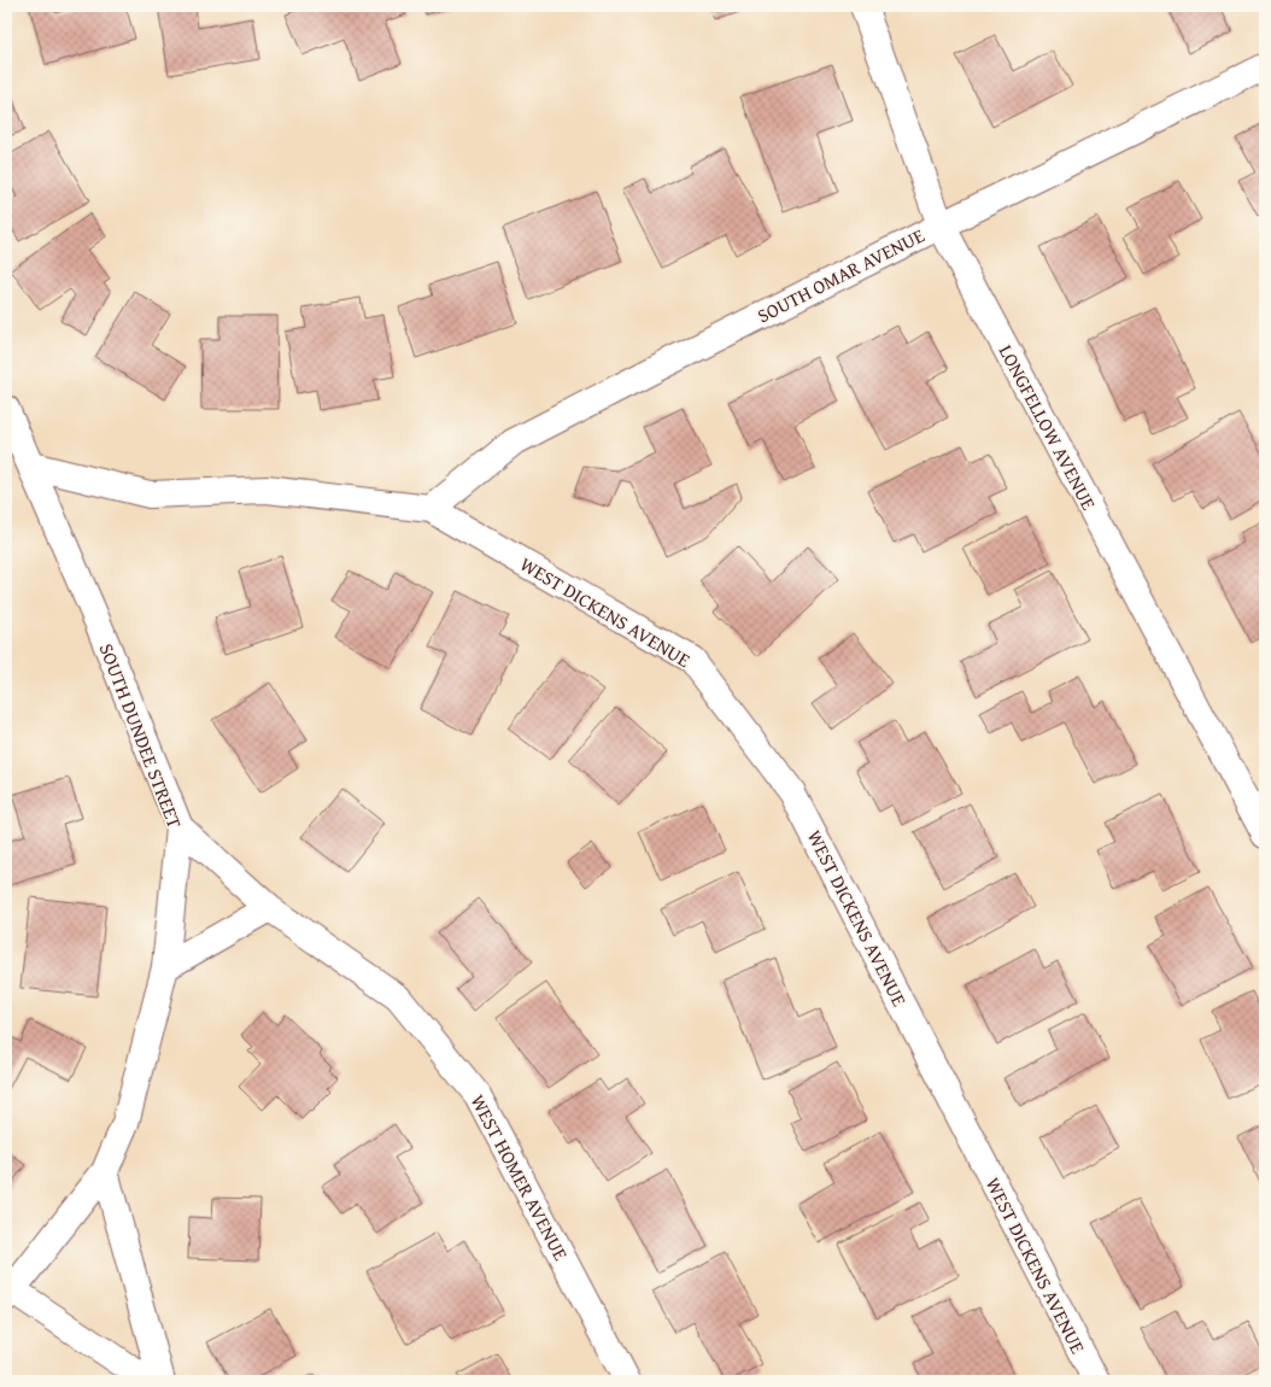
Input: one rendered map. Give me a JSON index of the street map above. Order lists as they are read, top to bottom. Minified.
{"streets":{"street":["SOUTH OMAR AVENUE","LONGFELLOW AVENUE","WEST DICKENS AVENUE","SOUTH DUNDEE STREET","WEST HOMER AVENUE"]},"crossings":[["SOUTH OMAR AVENUE","LONGFELLOW AVENUE"],["SOUTH OMAR AVENUE","WEST DICKENS AVENUE"],["WEST DICKENS AVENUE","SOUTH DUNDEE STREET"],["SOUTH DUNDEE STREET","WEST HOMER AVENUE"]]}
